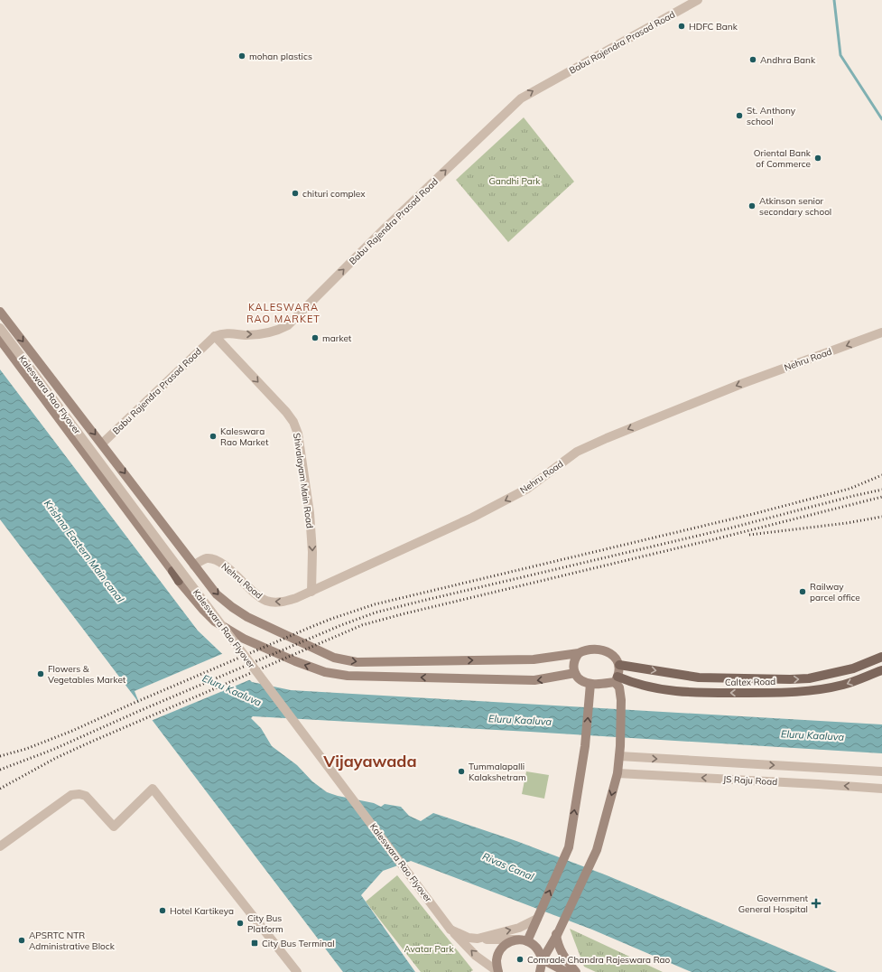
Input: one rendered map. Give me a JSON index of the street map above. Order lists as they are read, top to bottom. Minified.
{"streets":{"main road":["Caltex Road"],"street":["Babu Rajendra Prasad Road","Nehru Road","Kaleswara Rao Flyover","Shivalayam Main Road","JS Raju Road"]},"crossings":[["Babu Rajendra Prasad Road","Shivalayam Main Road"],["Nehru Road","Shivalayam Main Road"]],"one_way":["Babu Rajendra Prasad Road","Nehru Road","Shivalayam Main Road"],"districts":["KALESWARA RAO MARKET","Vijayawada"],"water":["Krishna Eastern Main canal","Eluru Kaaluva","Rivas Canal"],"parks":["Gandhi Park","Avatar Park"],"places":{"other":["HDFC Bank","mohan plastics","Andhra Bank","St. Anthony school","Oriental Bank of Commerce","chituri complex","Atkinson senior secondary school","market","Kaleswara Rao Market","Railway parcel office","Flowers & Vegetables Market","Tummalapalli Kalakshetram","Hotel Kartikeya","City Bus Platform","APSRTC NTR Administrative Block","Comrade Chandra Rajeswara Rao"],"health":["Government General Hospital"],"transit":["City Bus Terminal"]}}
